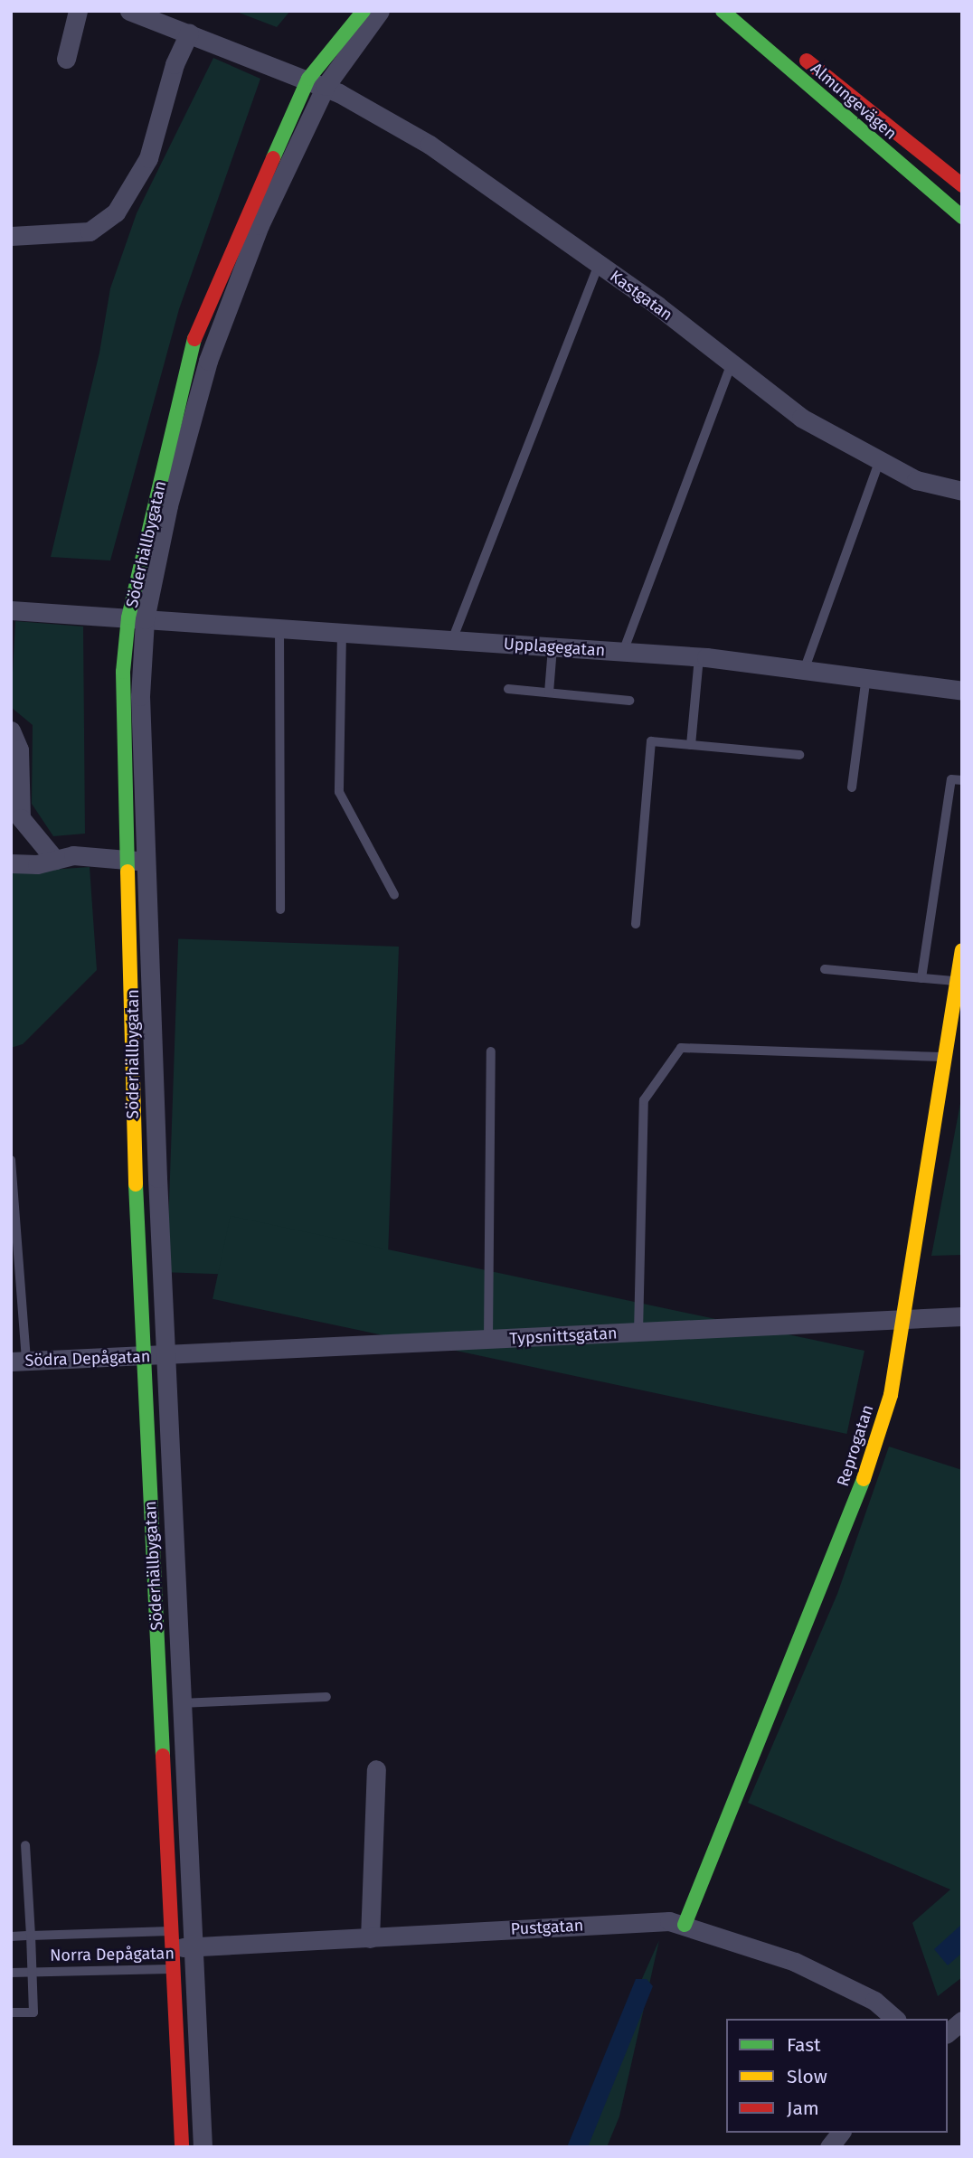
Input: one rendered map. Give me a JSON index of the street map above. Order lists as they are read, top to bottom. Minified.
{"streets":{"street":["Almungevägen","Kastgatan","Söderhällbygatan","Upplagegatan","Typsnittsgatan","Södra Depågatan","Reprogatan","Pustgatan"],"lane":["Norra Depågatan"]},"crossings":[["Kastgatan","Söderhällbygatan"],["Söderhällbygatan","Upplagegatan"],["Söderhällbygatan","Typsnittsgatan"],["Söderhällbygatan","Södra Depågatan"],["Söderhällbygatan","Pustgatan"],["Söderhällbygatan","Norra Depågatan"],["Typsnittsgatan","Södra Depågatan"],["Typsnittsgatan","Reprogatan"],["Reprogatan","Pustgatan"],["Pustgatan","Norra Depågatan"]],"legend":["Fast","Slow","Jam"]}
